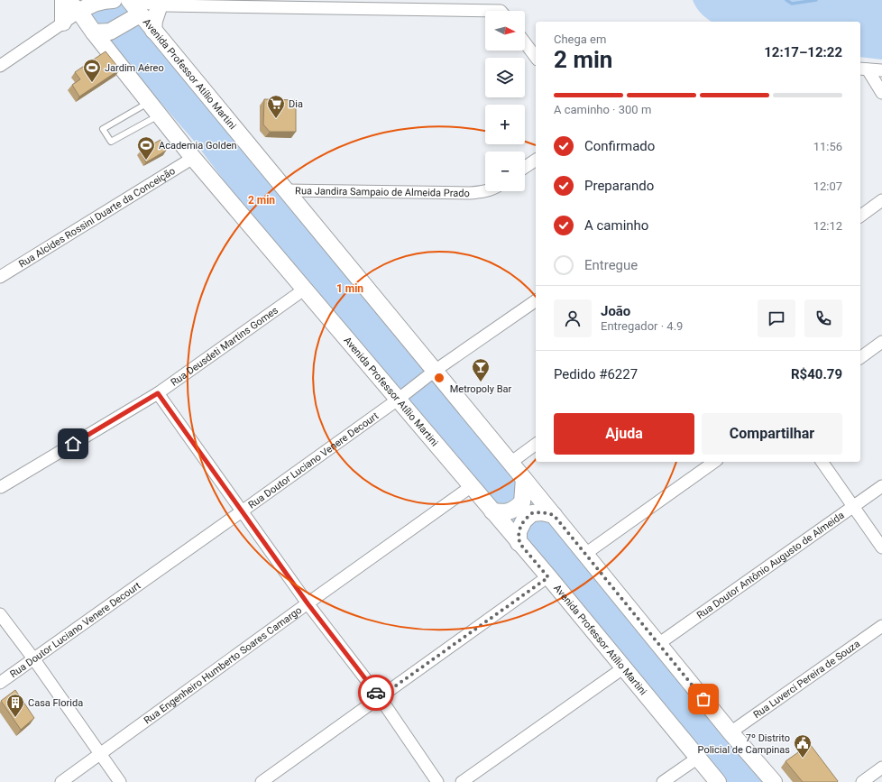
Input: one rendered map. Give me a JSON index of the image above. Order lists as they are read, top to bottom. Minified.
{"streets":{"main road":["Avenida Professor Atílio Martini"],"street":["Rua Jandira Sampaio de Almeida Prado","Rua Alcides Rossini Duarte da Conceição","Rua Deusdeti Martins Gomes","Rua Doutor Luciano Venere Decourt","Rua Doutor Antônio Augusto de Almeida","Rua Engenheiro Humberto Soares Camargo","Rua Luverci Pereira de Souza"]},"crossings":[["Avenida Professor Atílio Martini","Rua Jandira Sampaio de Almeida Prado"],["Avenida Professor Atílio Martini","Rua Alcides Rossini Duarte da Conceição"],["Avenida Professor Atílio Martini","Rua Doutor Luciano Venere Decourt"],["Avenida Professor Atílio Martini","Rua Doutor Antônio Augusto de Almeida"],["Avenida Professor Atílio Martini","Rua Engenheiro Humberto Soares Camargo"],["Avenida Professor Atílio Martini","Rua Luverci Pereira de Souza"]],"places":{"sports":["Jardim Aéreo","Academia Golden"],"supermarket":["Dia"],"bar":["Metropoly Bar"],"building":["Casa Florida"],"public building":["7º Distrito Policial de Campinas"]},"north":"right","page":{"map_buttons":["+","−"],"heading":["2 min","Chega em","12:17–12:22"],"panel":["João","Entregador · 4.9","Pedido #6227","R$40.79"],"bar":"A caminho · 300 m","list":[["Confirmado","11:56"],["Preparando","12:07"],["A caminho","12:12"],"Entregue"],"buttons":["Ajuda","Compartilhar"]},"rings":["2 min","1 min"]}
